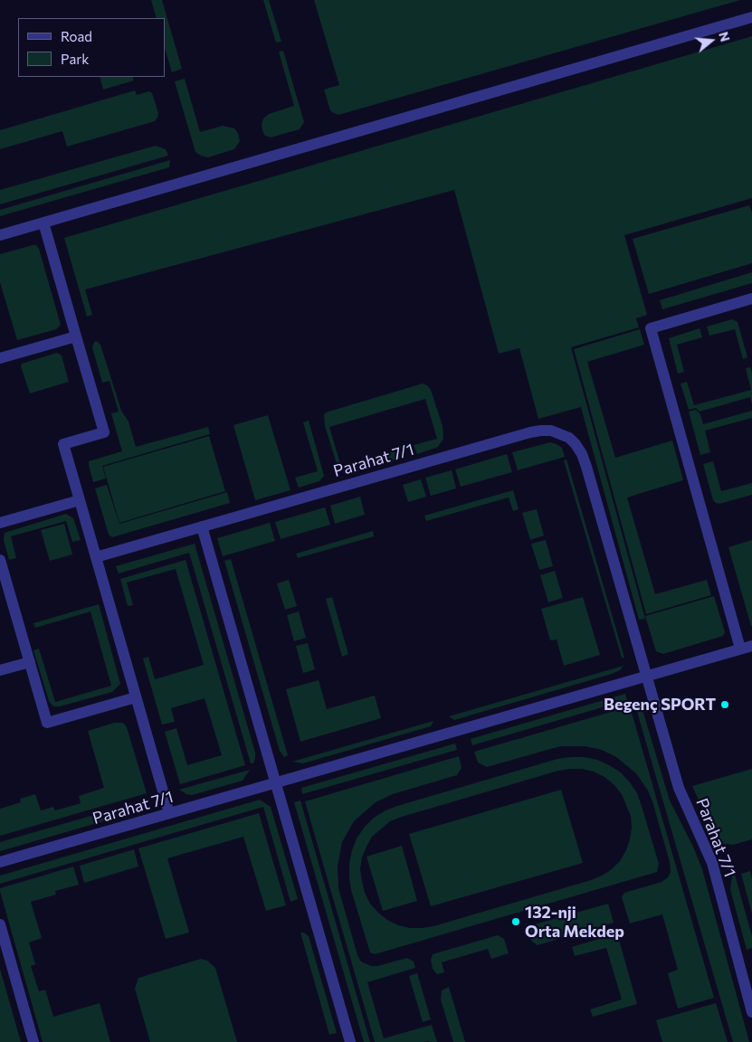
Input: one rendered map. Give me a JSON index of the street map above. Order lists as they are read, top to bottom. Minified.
{"streets":{"street":["Parahat 7/1"]},"places":["Begenç SPORT","132-nji Orta Mekdep"],"legend":["Road","Park"],"north":"right"}
